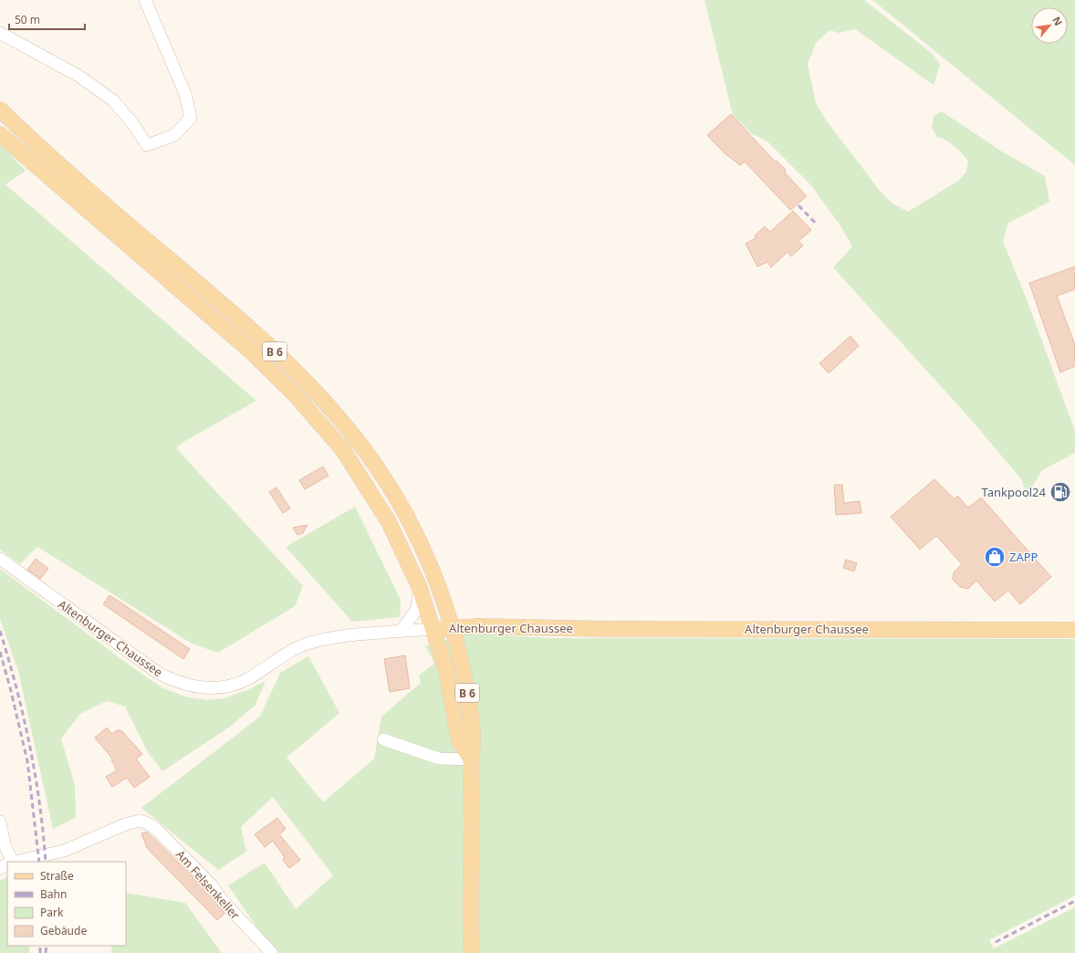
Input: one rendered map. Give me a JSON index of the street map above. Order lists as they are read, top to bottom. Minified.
{"streets":{"main road":["B 6","Altenburger Chaussee"],"street":["Am Felsenkeller"]},"crossings":[["B 6","Altenburger Chaussee"]],"places":{"fuel station":["Tankpool24"],"shop":["ZAPP"]},"legend":["Straße","Bahn","Park","Gebäude"],"scale_bar":"50 m","north":"top right"}
